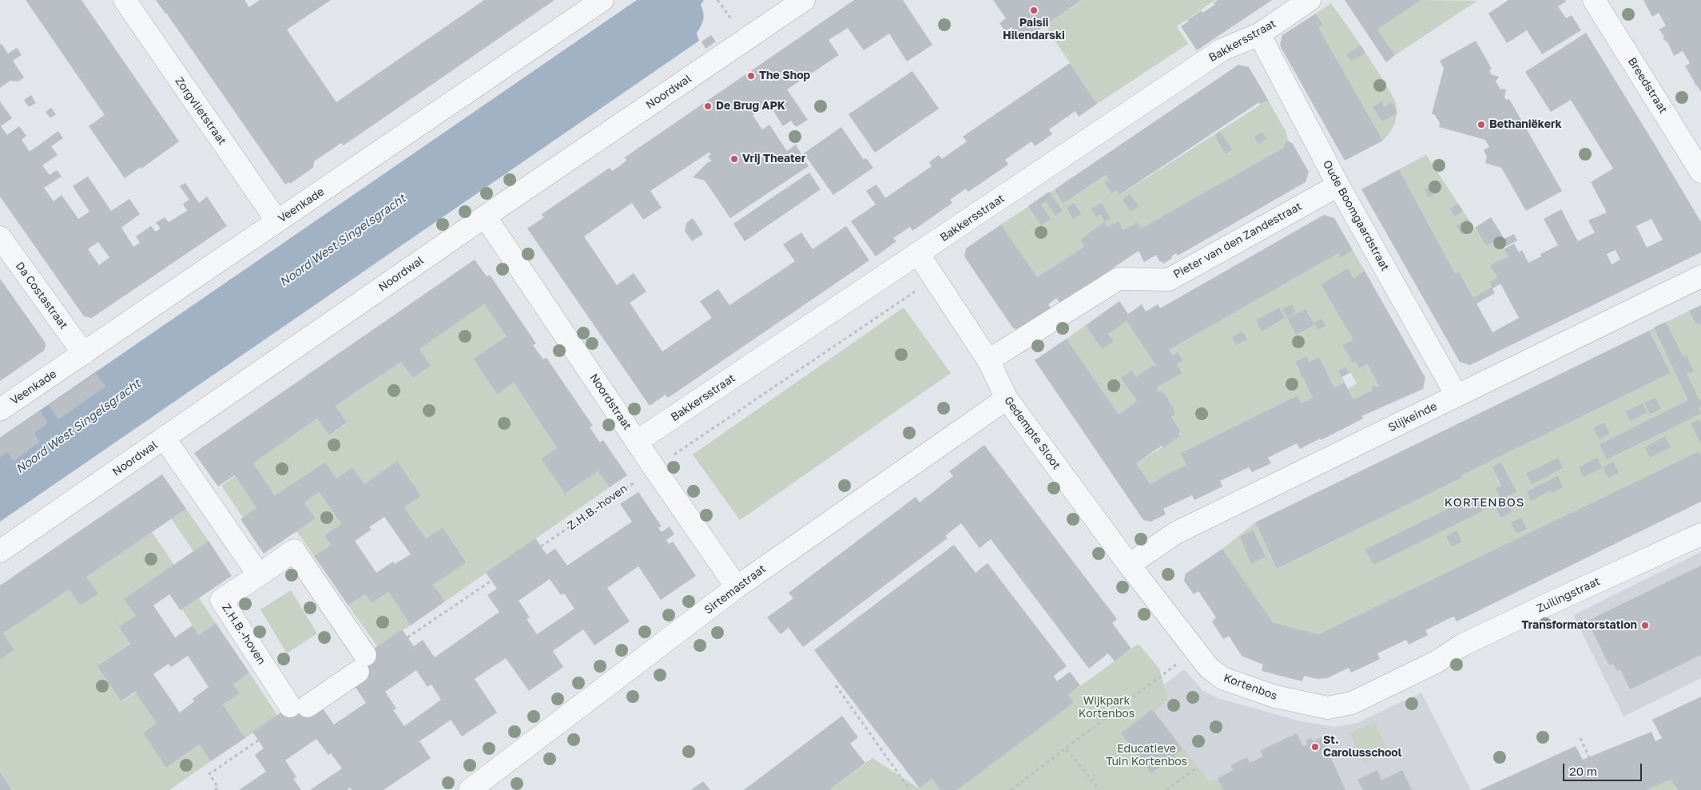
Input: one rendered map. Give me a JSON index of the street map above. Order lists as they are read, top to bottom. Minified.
{"streets":{"street":["Bakkersstraat","Breedstraat","Noordwal","Zorgvlietstraat","Veenkade","Oude Boomgaardstraat","Pieter van den Zandestraat","Da Costastraat","Noordstraat","Slijkeinde","Gedempte Sloot","Z.H.B.-hoven","Sirtemastraat","Zuilingstraat","Kortenbos"]},"crossings":[["Bakkersstraat","Oude Boomgaardstraat"],["Bakkersstraat","Noordstraat"],["Bakkersstraat","Gedempte Sloot"],["Noordwal","Noordstraat"],["Zorgvlietstraat","Veenkade"],["Veenkade","Da Costastraat"],["Oude Boomgaardstraat","Pieter van den Zandestraat"],["Oude Boomgaardstraat","Slijkeinde"],["Pieter van den Zandestraat","Gedempte Sloot"],["Noordstraat","Z.H.B.-hoven"],["Noordstraat","Sirtemastraat"],["Slijkeinde","Gedempte Sloot"],["Slijkeinde","Kortenbos"],["Gedempte Sloot","Z.H.B.-hoven"],["Gedempte Sloot","Sirtemastraat"],["Gedempte Sloot","Kortenbos"],["Zuilingstraat","Kortenbos"]],"districts":["KORTENBOS"],"water":["Noord West Singelsgracht"],"parks":["Wijkpark Kortenbos","Educatieve Tuin Kortenbos"],"places":["Paisii Hilendarski","The Shop","De Brug APK","Bethaniëkerk","Vrij Theater","Transformatorstation","St. Carolusschool"],"scale_bar":"20 m"}
